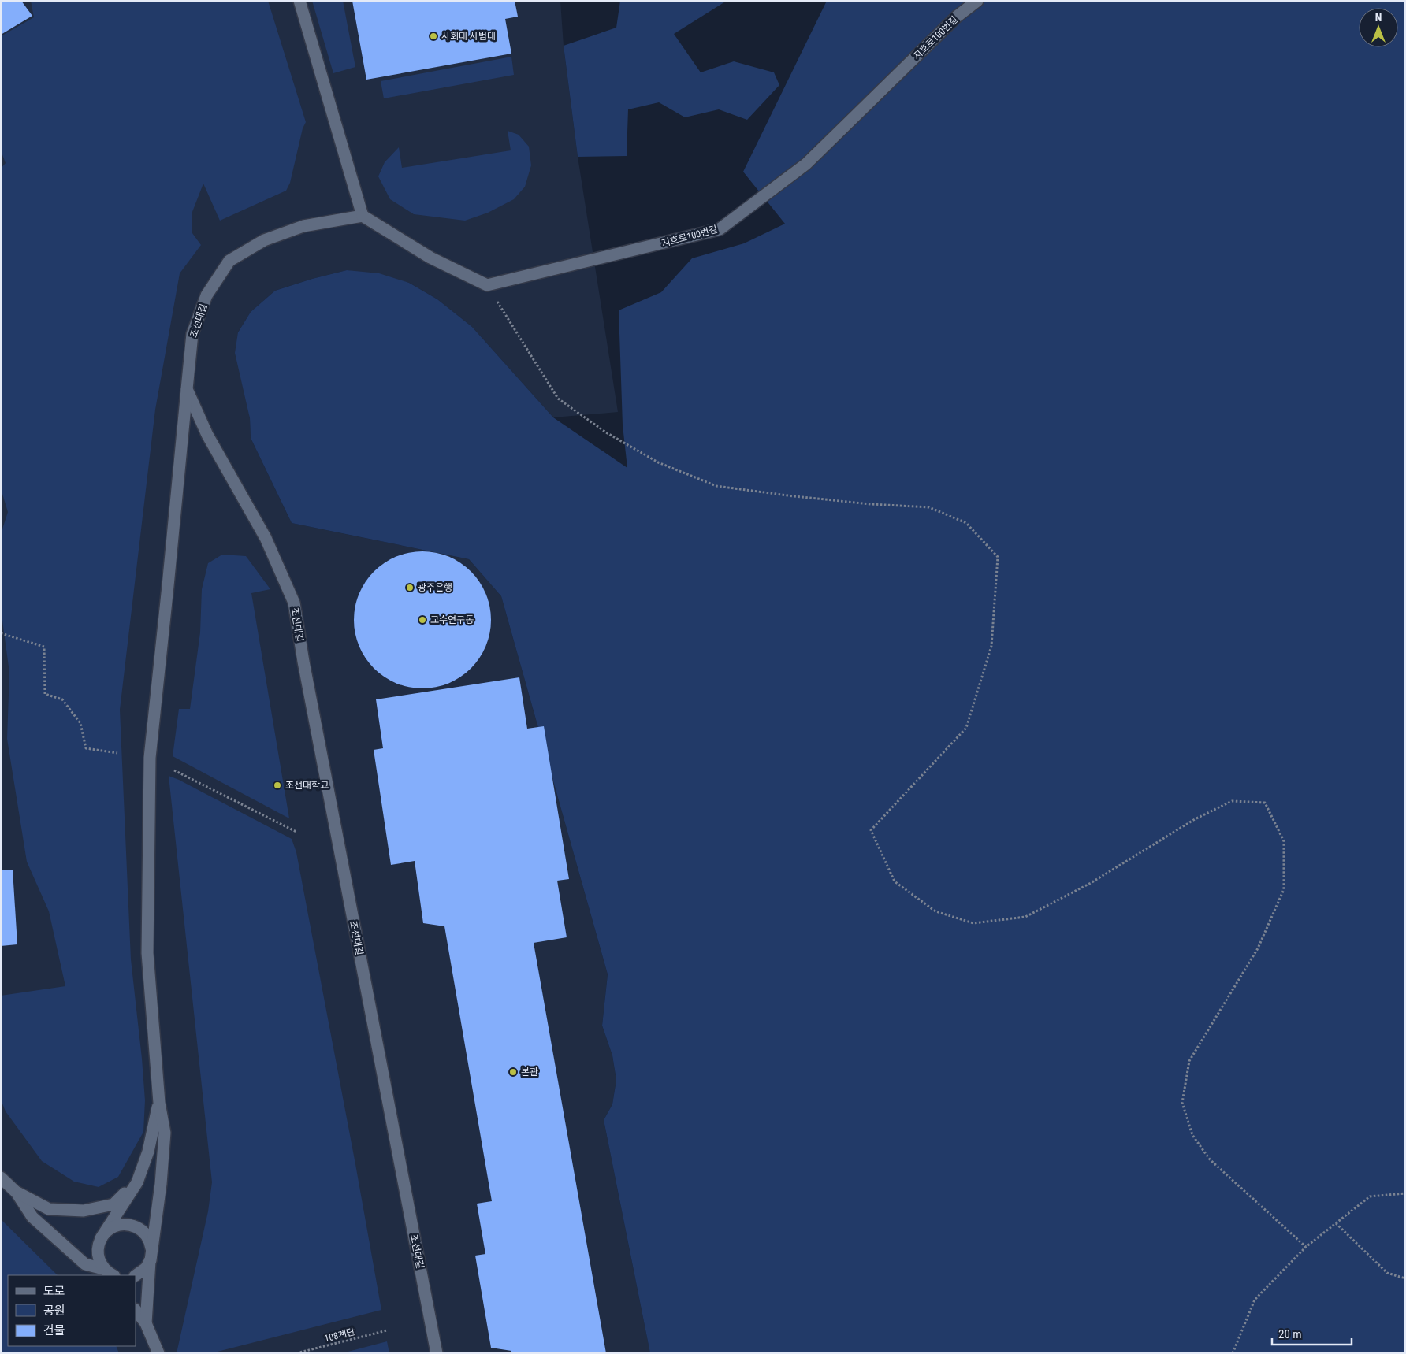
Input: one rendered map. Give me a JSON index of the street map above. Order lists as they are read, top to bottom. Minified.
{"streets":{"street":["지호로100번길","조선대길"],"path":["108계단"]},"places":["사회대 사범대","광주은행","교수연구동","조선대학교","본관"],"legend":["도로","공원","건물"],"scale_bar":"20 m","north":"top"}
